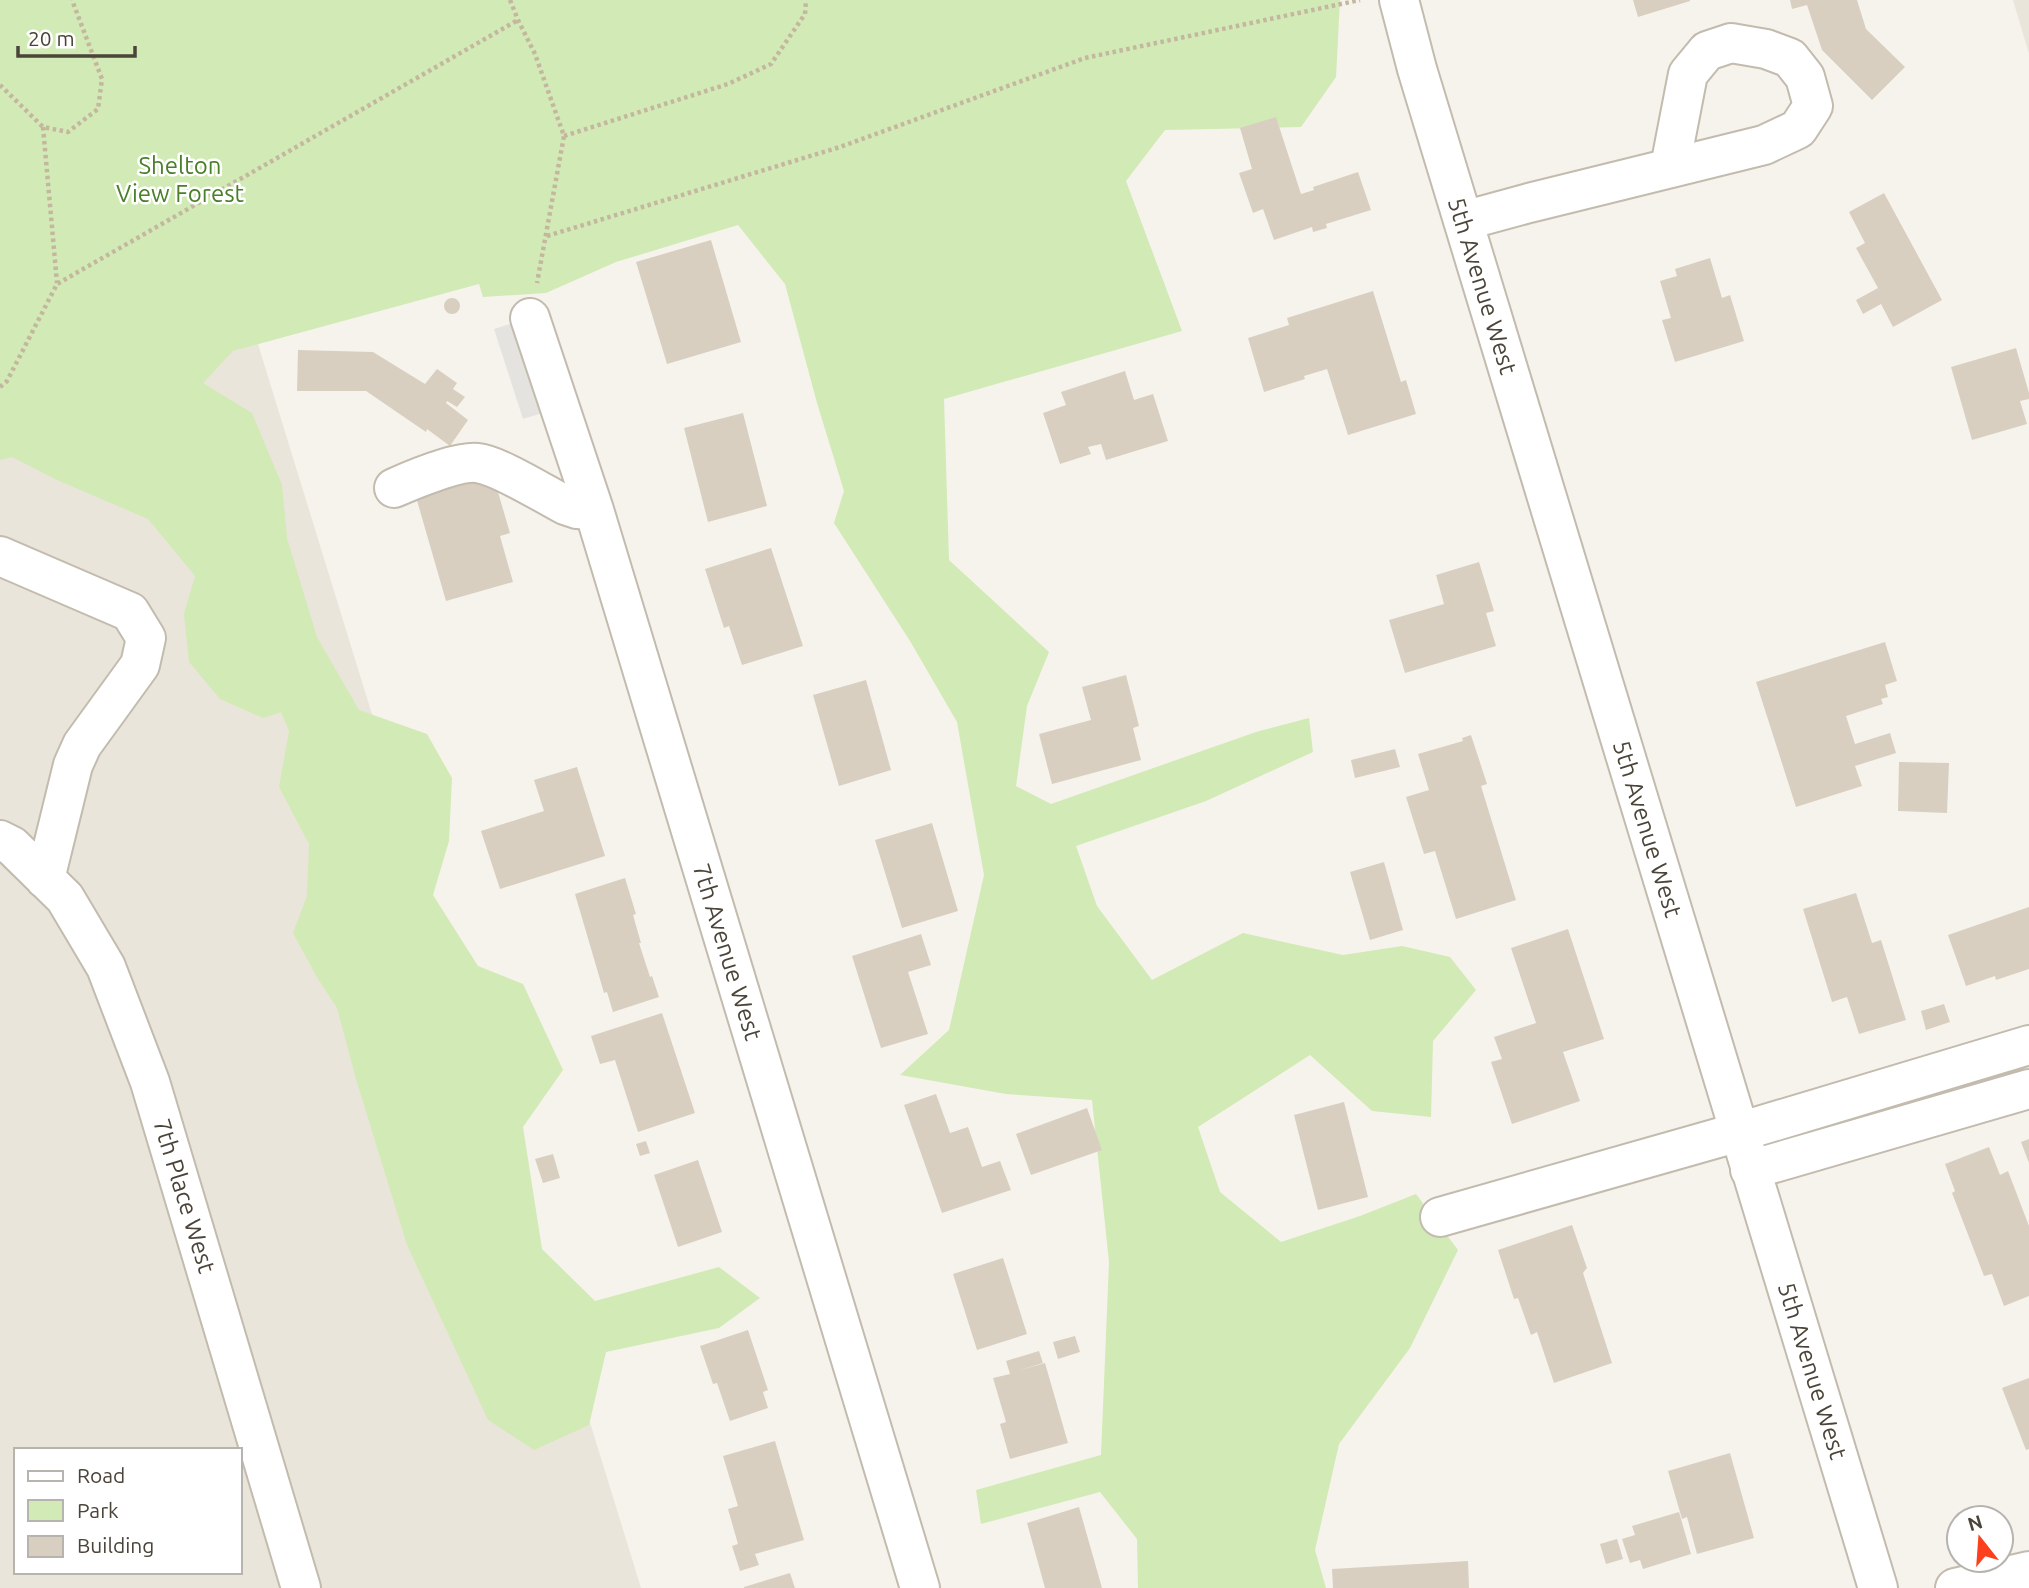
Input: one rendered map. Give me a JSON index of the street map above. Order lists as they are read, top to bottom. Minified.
{"streets":{"street":["5th Avenue West","7th Avenue West","7th Place West"]},"parks":["Shelton View Forest"],"legend":["Road","Park","Building"],"scale_bar":"20 m","north":"top"}
